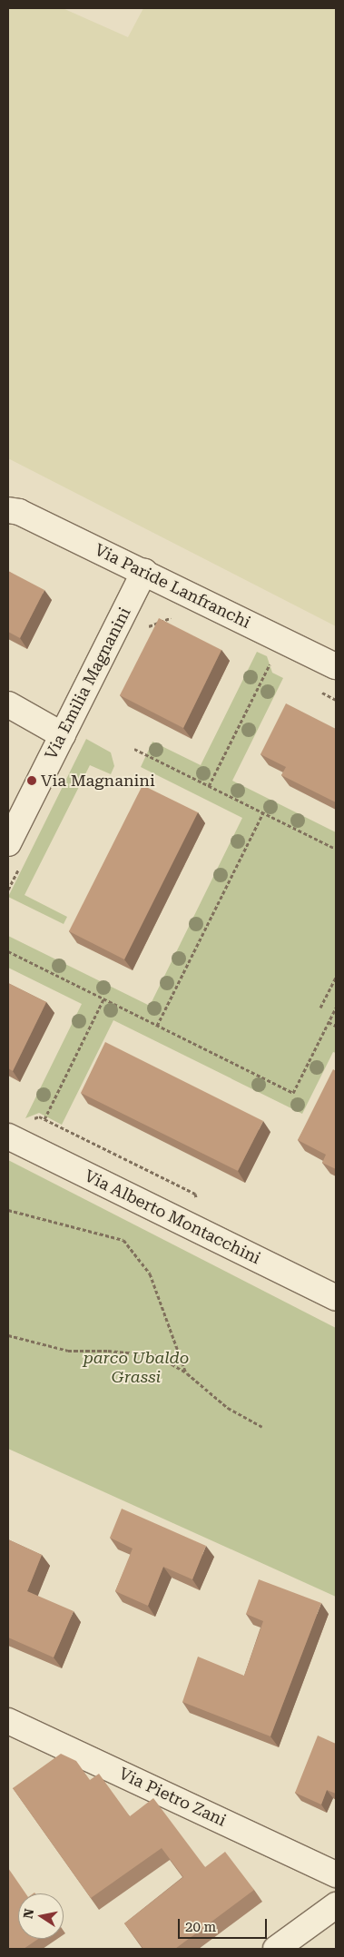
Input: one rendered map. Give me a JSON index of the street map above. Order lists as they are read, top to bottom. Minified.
{"streets":{"street":["Via Paride Lanfranchi","Via Emilia Magnanini","Via Alberto Montacchini","Via Pietro Zani"]},"crossings":[["Via Paride Lanfranchi","Via Emilia Magnanini"]],"parks":["parco Ubaldo Grassi"],"places":["Via Magnanini"],"scale_bar":"20 m","north":"left"}
